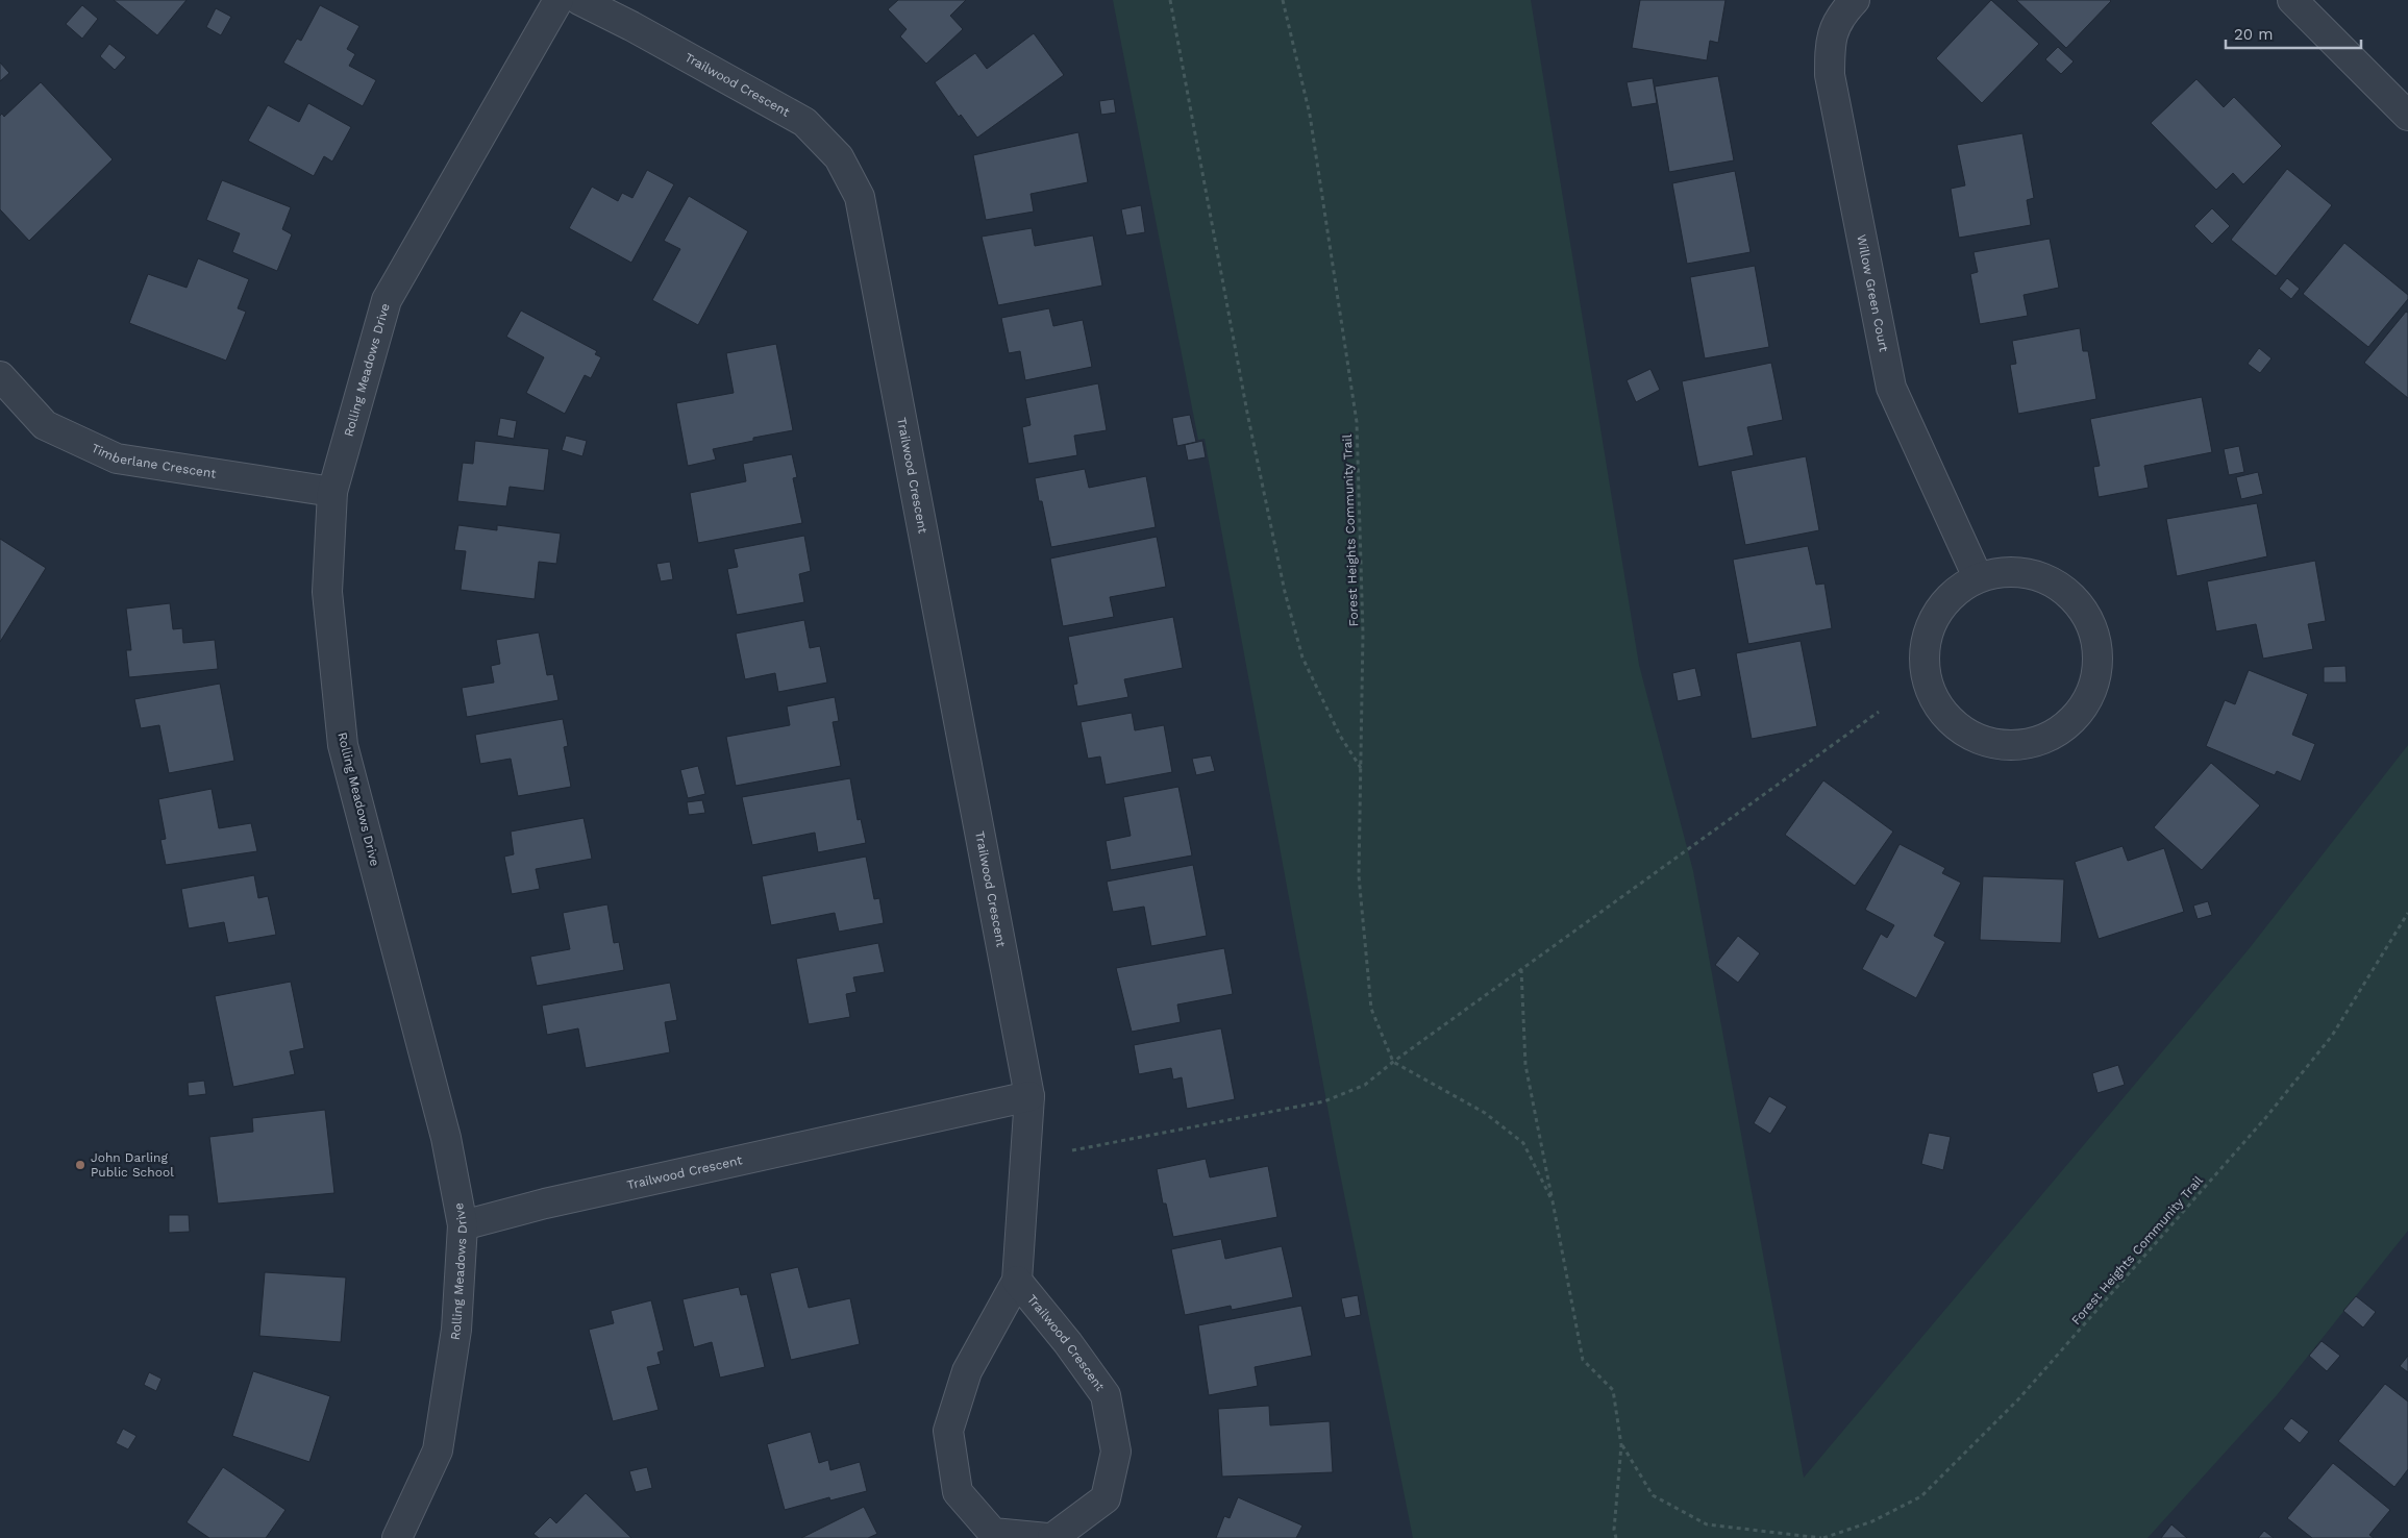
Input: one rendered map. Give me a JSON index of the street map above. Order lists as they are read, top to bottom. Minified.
{"streets":{"street":["Trailwood Crescent","Willow Green Court","Rolling Meadows Drive","Timberlane Crescent"],"path":["Forest Heights Community Trail"]},"crossings":[["Trailwood Crescent","Rolling Meadows Drive"],["Rolling Meadows Drive","Timberlane Crescent"]],"places":["John Darling Public School"],"scale_bar":"20 m"}
